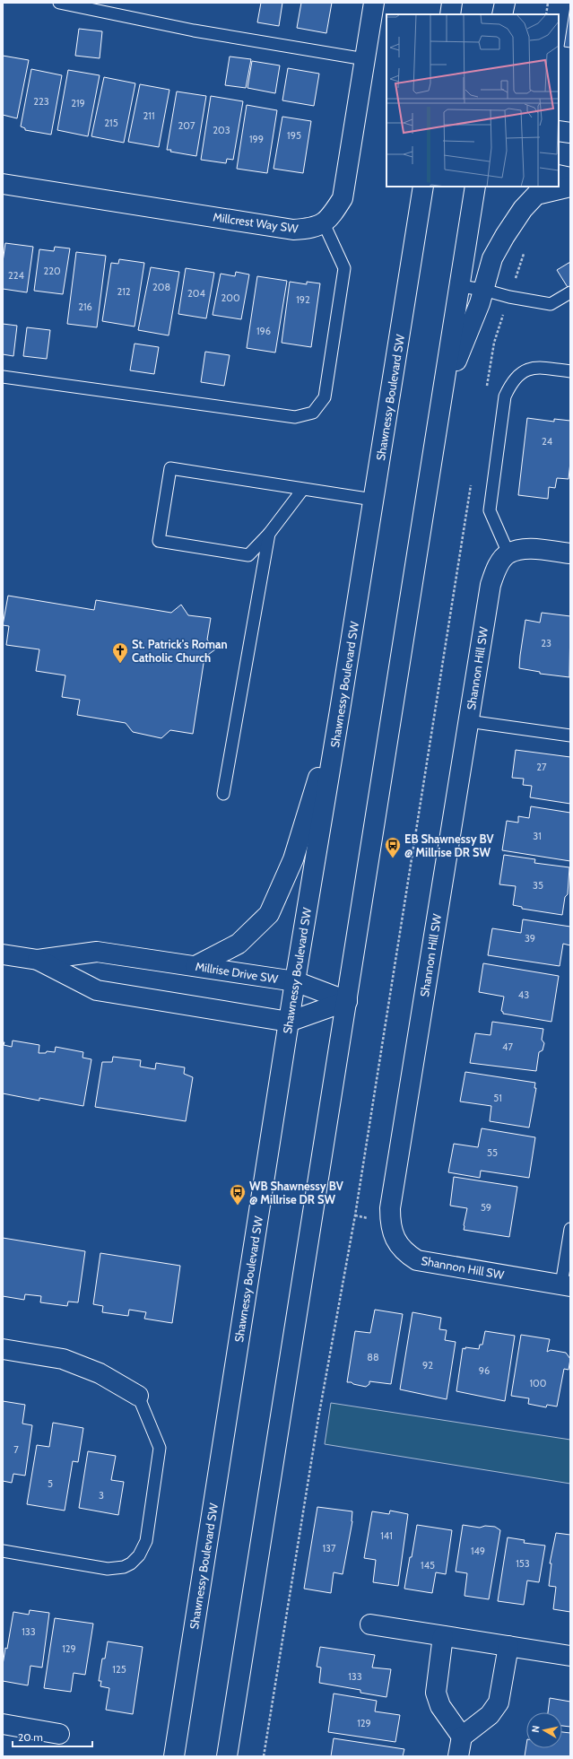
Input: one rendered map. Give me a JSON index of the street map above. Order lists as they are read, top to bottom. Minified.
{"streets":{"main road":["Millcrest Way SW","Shawnessy Boulevard SW","Shannon Hill SW","Millrise Drive SW"]},"crossings":[["Shawnessy Boulevard SW","Millrise Drive SW"]],"places":{"church":["St. Patrick's Roman Catholic Church"],"bus stop":["EB Shawnessy BV @ Millrise DR SW","WB Shawnessy BV @ Millrise DR SW"]},"house_numbers":["223","219","211","215","207","203","195","199","220","224","208","212","204","200","192","216","196","24","23","27","31","35","39","43","47","51","55","59","88","92","96","100","7","5","3","141","137","149","153","145","133","129","125","133","129"],"scale_bar":"20 m","north":"left"}
